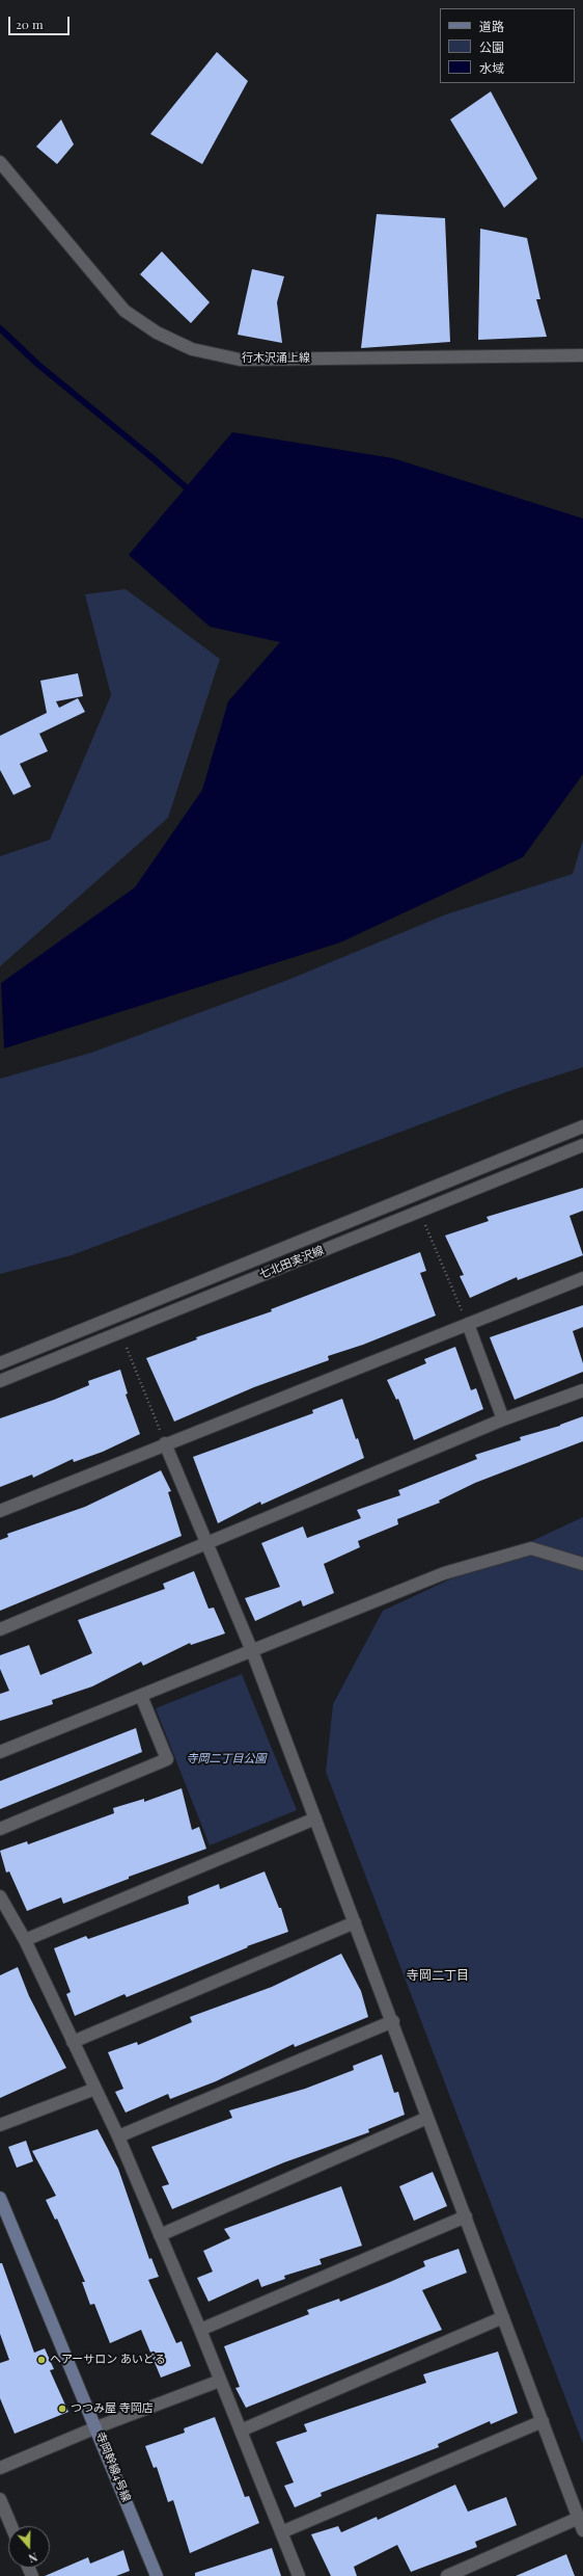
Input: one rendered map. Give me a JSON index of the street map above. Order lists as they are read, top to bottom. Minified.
{"streets":{"street":["行木沢涌上線","七北田実沢線","寺岡幹線4号線"]},"districts":["寺岡二丁目"],"parks":["寺岡二丁目公園"],"places":["ヘアーサロン あいどる","つつみ屋 寺岡店"],"legend":["道路","公園","水域"],"scale_bar":"20 m","north":"bottom"}
